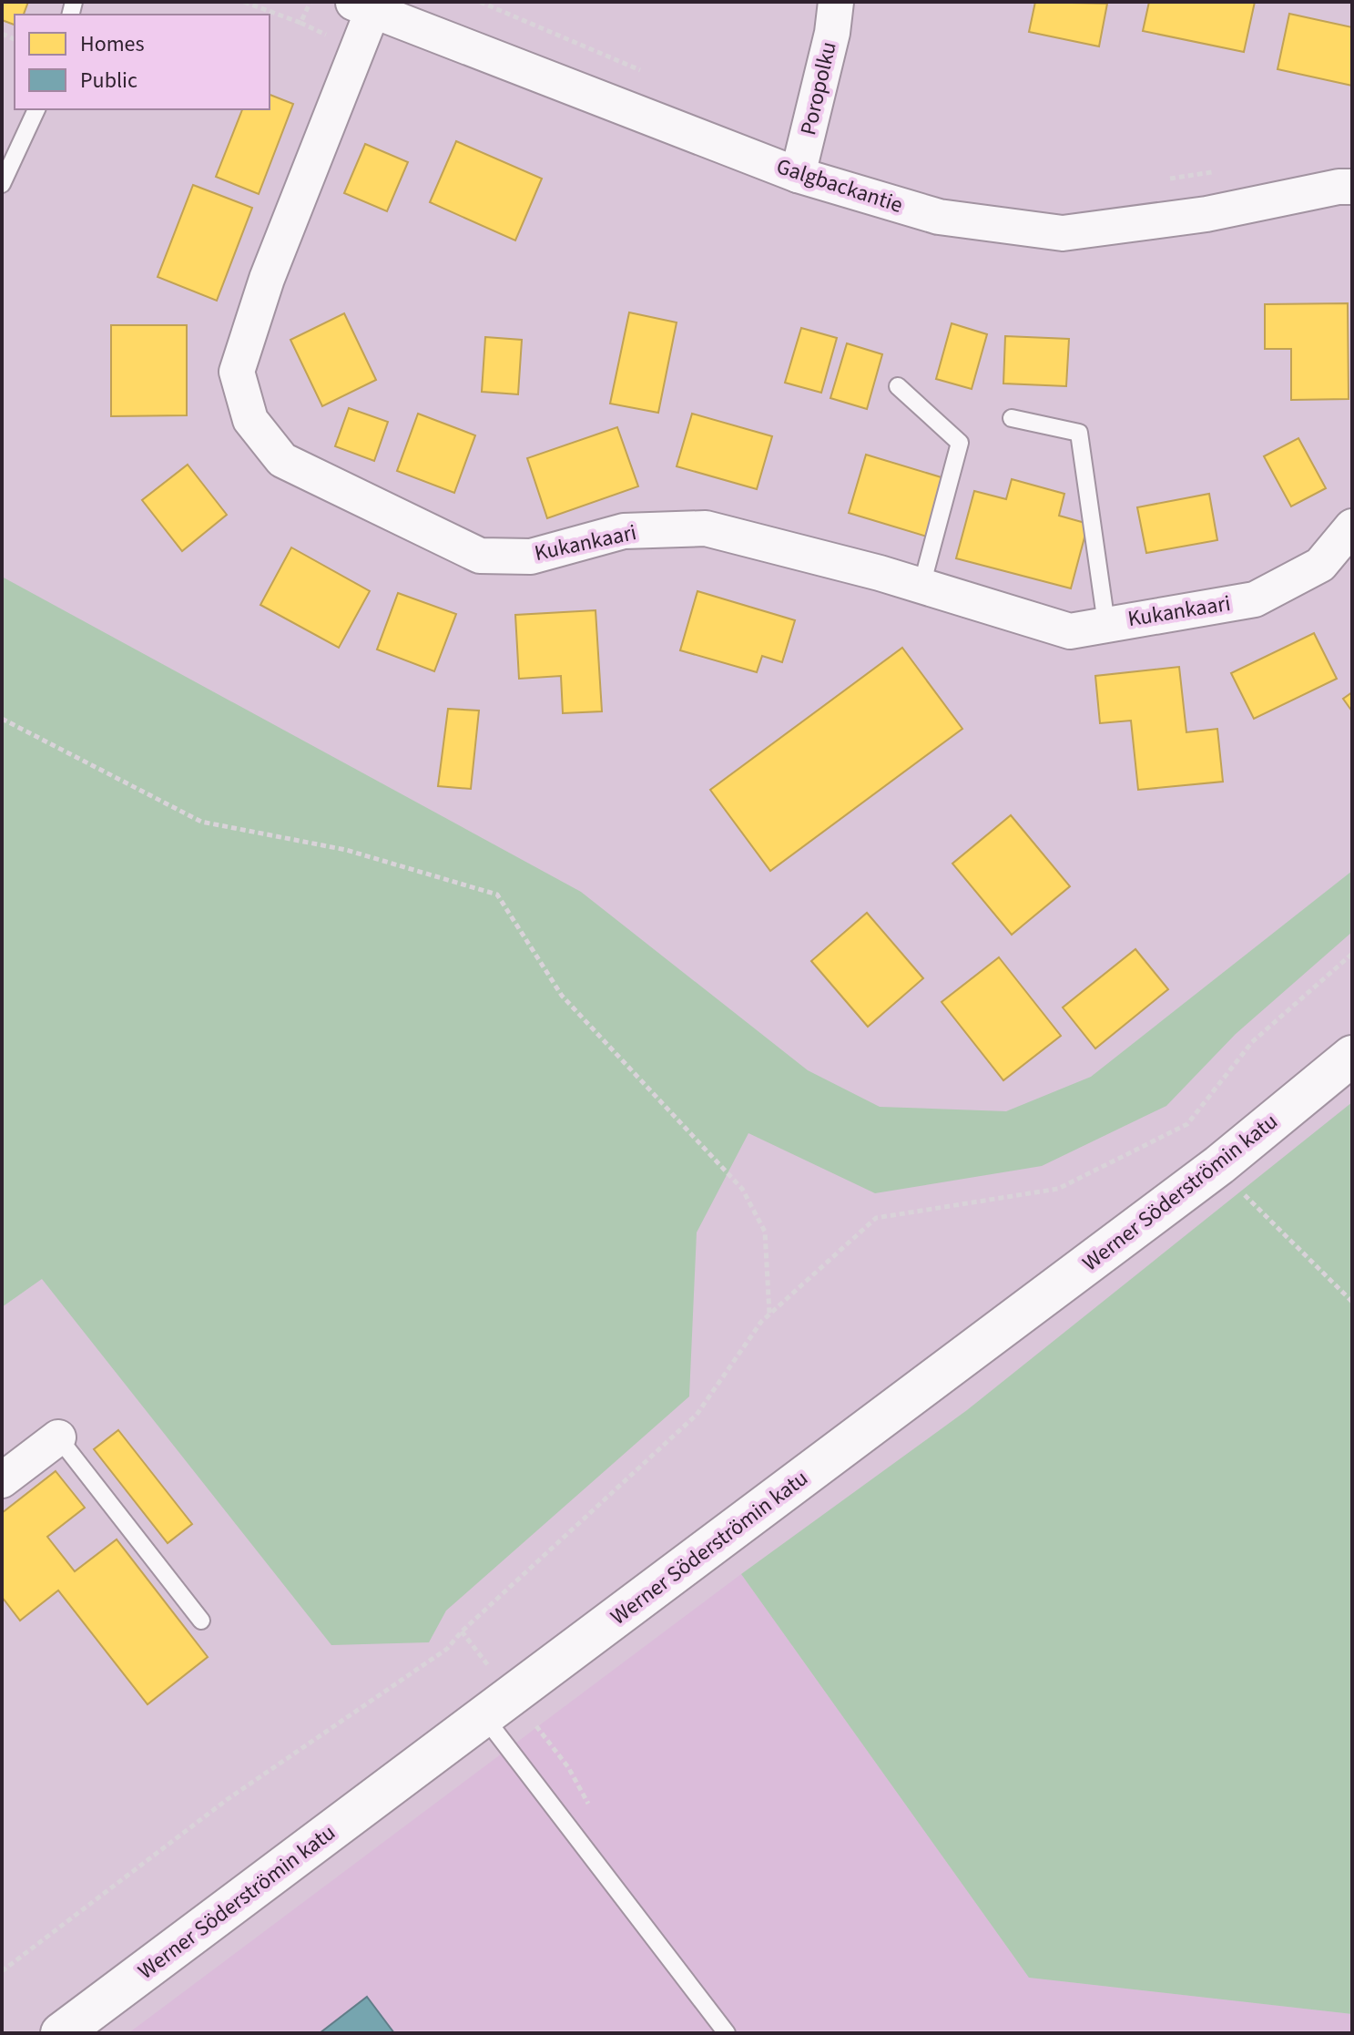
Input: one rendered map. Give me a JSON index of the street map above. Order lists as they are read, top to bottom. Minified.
{"streets":{"street":["Poropolku","Galgbackantie","Kukankaari","Werner Söderströmin katu"]},"crossings":[["Poropolku","Galgbackantie"],["Galgbackantie","Kukankaari"]],"legend":["Homes","Public"]}
